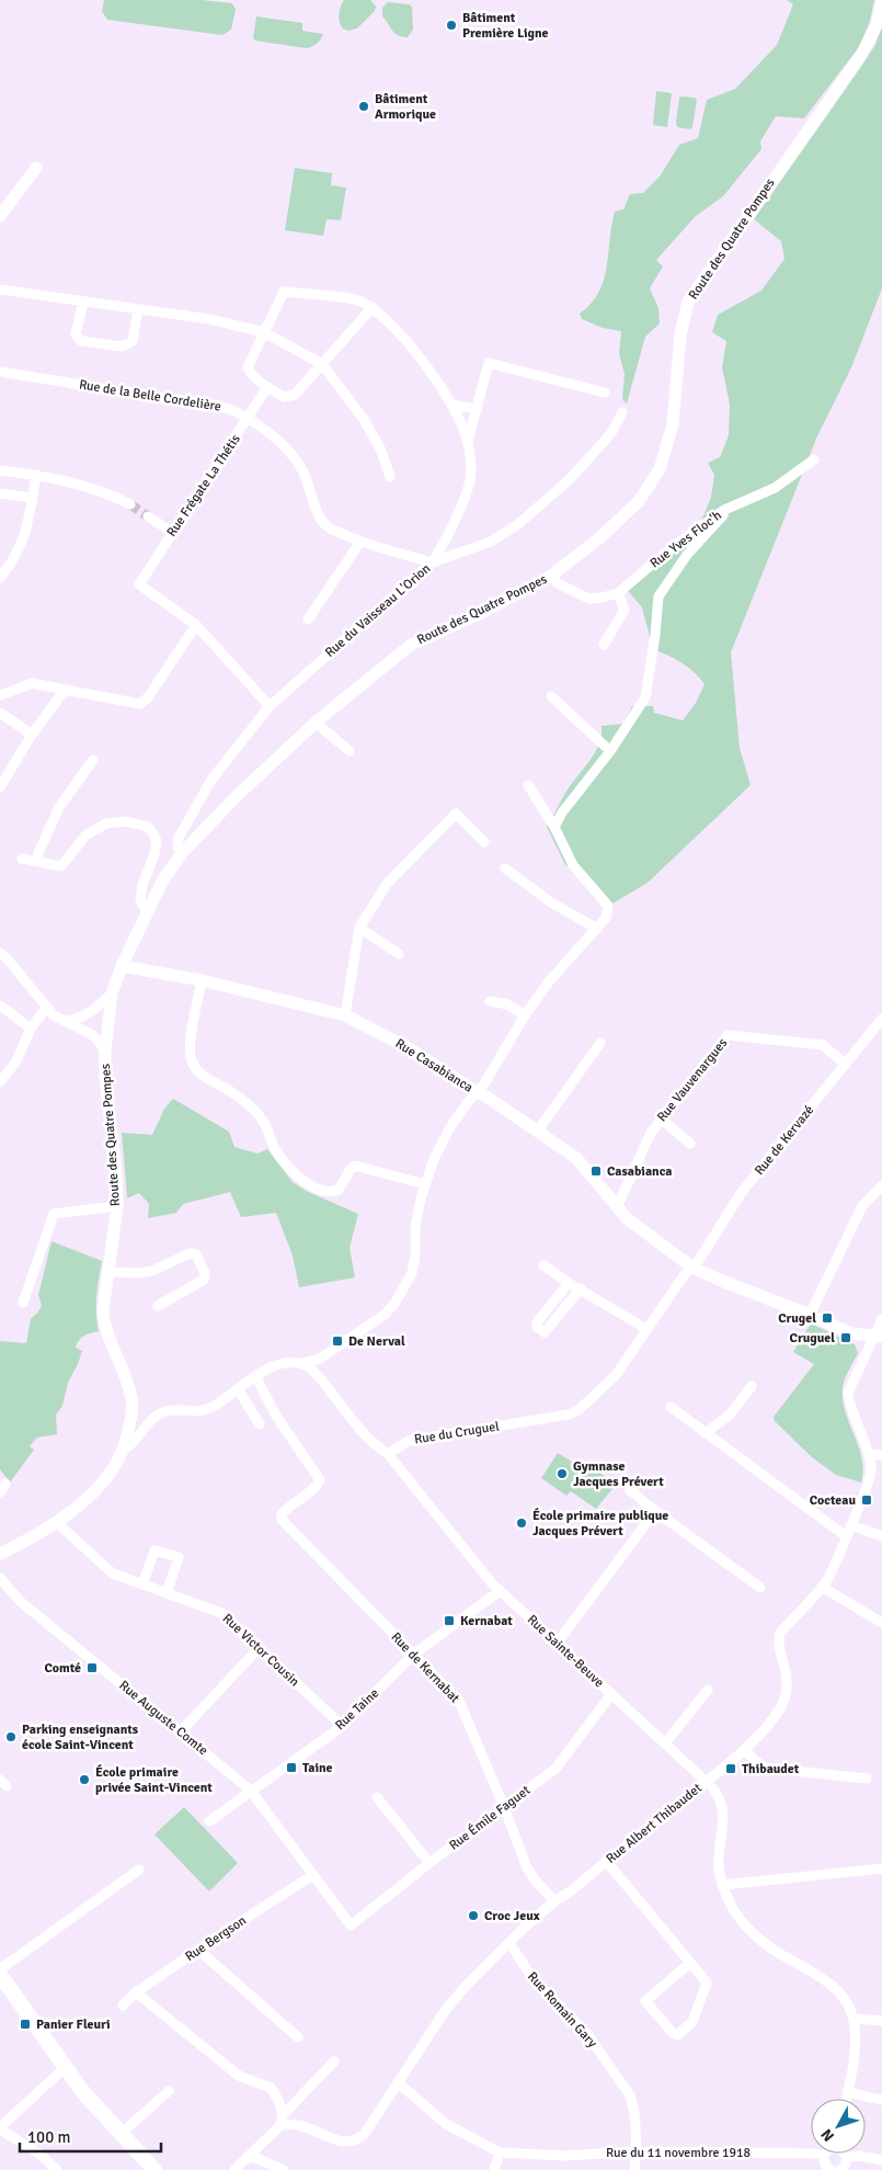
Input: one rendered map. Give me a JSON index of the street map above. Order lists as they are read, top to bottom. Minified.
{"streets":{"street":["Route des Quatre Pompes","Rue de la Belle Cordelière","Rue Frégate La Thétis","Rue Yves Floc'h","Rue du Vaisseau L'Orion","Rue Casabianca","Rue Vauvenargues","Rue de Kervazé","Rue du Cruguel","Rue Victor Cousin","Rue Sainte-Beuve","Rue de Kernabat","Rue Taine","Rue Auguste Comte","Rue Émile Faguet","Rue Albert Thibaudet","Rue Bergson","Rue Romain Gary","Rue du 11 novembre 1918"]},"crossings":[["Route des Quatre Pompes","Rue Yves Floc'h"],["Route des Quatre Pompes","Rue du Vaisseau L'Orion"],["Route des Quatre Pompes","Rue Casabianca"],["Route des Quatre Pompes","Rue Victor Cousin"],["Rue de la Belle Cordelière","Rue Frégate La Thétis"],["Rue de la Belle Cordelière","Rue du Vaisseau L'Orion"],["Rue Casabianca","Rue Vauvenargues"],["Rue Casabianca","Rue de Kervazé"],["Rue Casabianca","Rue du Cruguel"],["Rue Casabianca","Rue Albert Thibaudet"],["Rue Vauvenargues","Rue de Kervazé"],["Rue de Kervazé","Rue du Cruguel"],["Rue du Cruguel","Rue Sainte-Beuve"],["Rue Victor Cousin","Rue Taine"],["Rue Sainte-Beuve","Rue Taine"],["Rue Sainte-Beuve","Rue Émile Faguet"],["Rue Sainte-Beuve","Rue Albert Thibaudet"],["Rue de Kernabat","Rue Taine"],["Rue de Kernabat","Rue Émile Faguet"],["Rue de Kernabat","Rue Albert Thibaudet"],["Rue Taine","Rue Auguste Comte"],["Rue Auguste Comte","Rue Émile Faguet"],["Rue Auguste Comte","Rue Bergson"],["Rue Albert Thibaudet","Rue Romain Gary"],["Rue Albert Thibaudet","Rue du 11 novembre 1918"],["Rue Romain Gary","Rue du 11 novembre 1918"]],"places":{"other":["Bâtiment Première Ligne","Bâtiment Armorique","Gymnase Jacques Prévert","École primaire publique Jacques Prévert","Parking enseignants école Saint-Vincent","École primaire privée Saint-Vincent","Croc Jeux"],"transit":["Casabianca","Crugel","Cruguel","De Nerval","Cocteau","Kernabat","Comté","Taine","Thibaudet","Panier Fleuri"]},"scale_bar":"100 m","north":"bottom left"}
